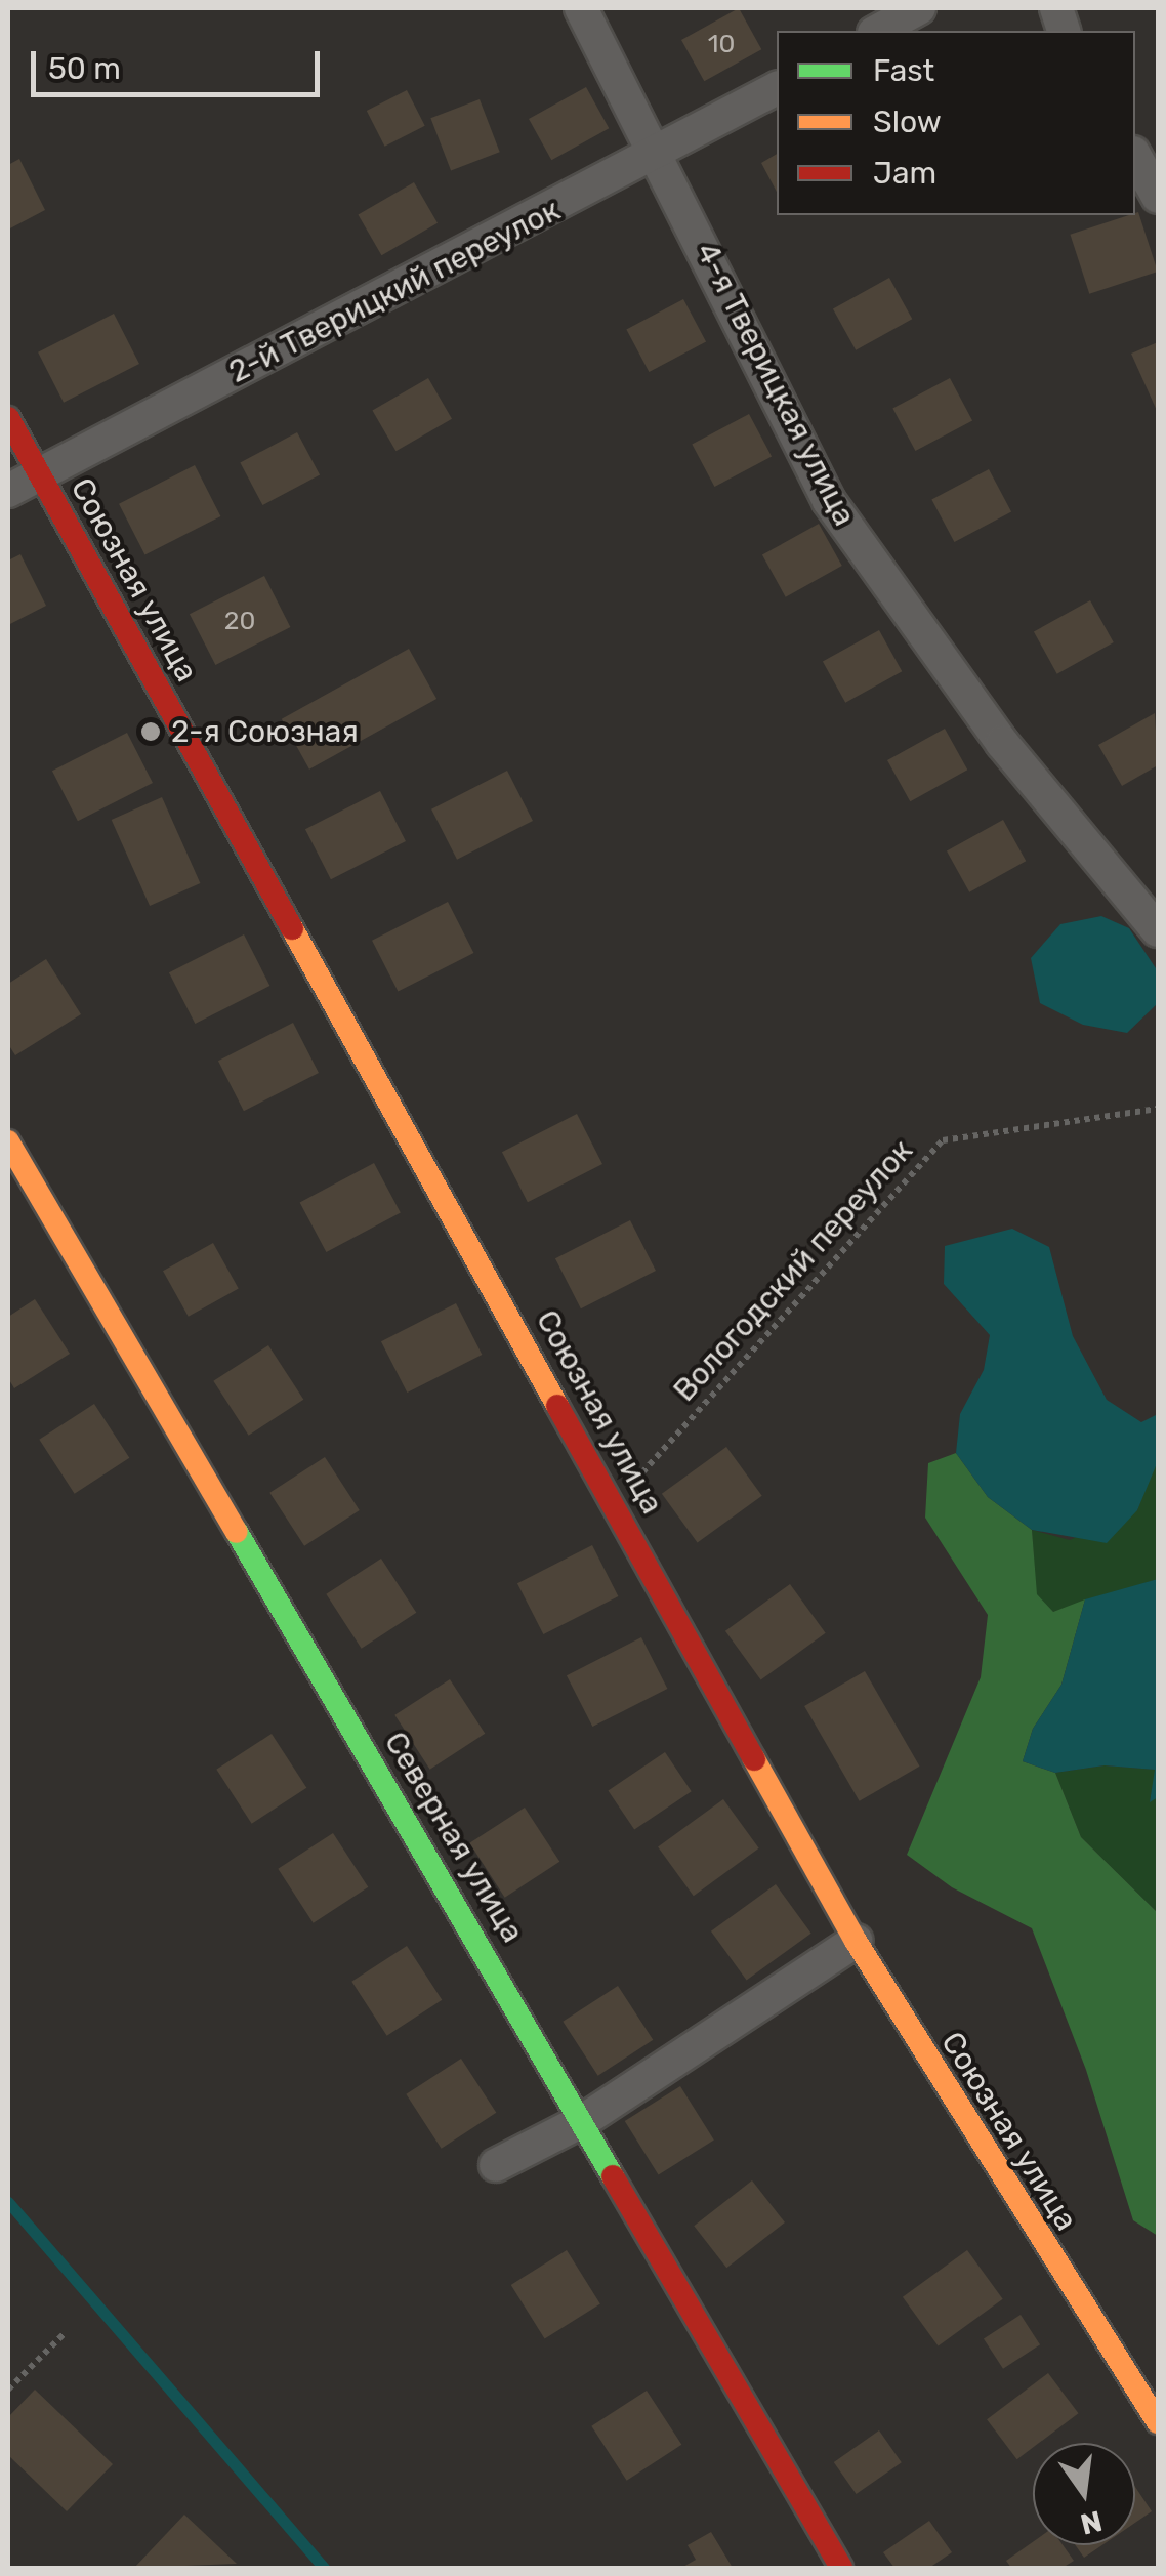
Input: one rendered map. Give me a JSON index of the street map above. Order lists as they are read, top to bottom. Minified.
{"streets":{"street":["2-й Тверицкий переулок","4-я Тверицкая улица","Союзная улица","Северная улица"],"path":["Вологодский переулок"]},"crossings":[["2-й Тверицкий переулок","4-я Тверицкая улица"],["2-й Тверицкий переулок","Союзная улица"],["Союзная улица","Вологодский переулок"]],"places":["2-я Союзная"],"house_numbers":["10","20"],"legend":["Fast","Slow","Jam"],"scale_bar":"50 m","north":"bottom"}
